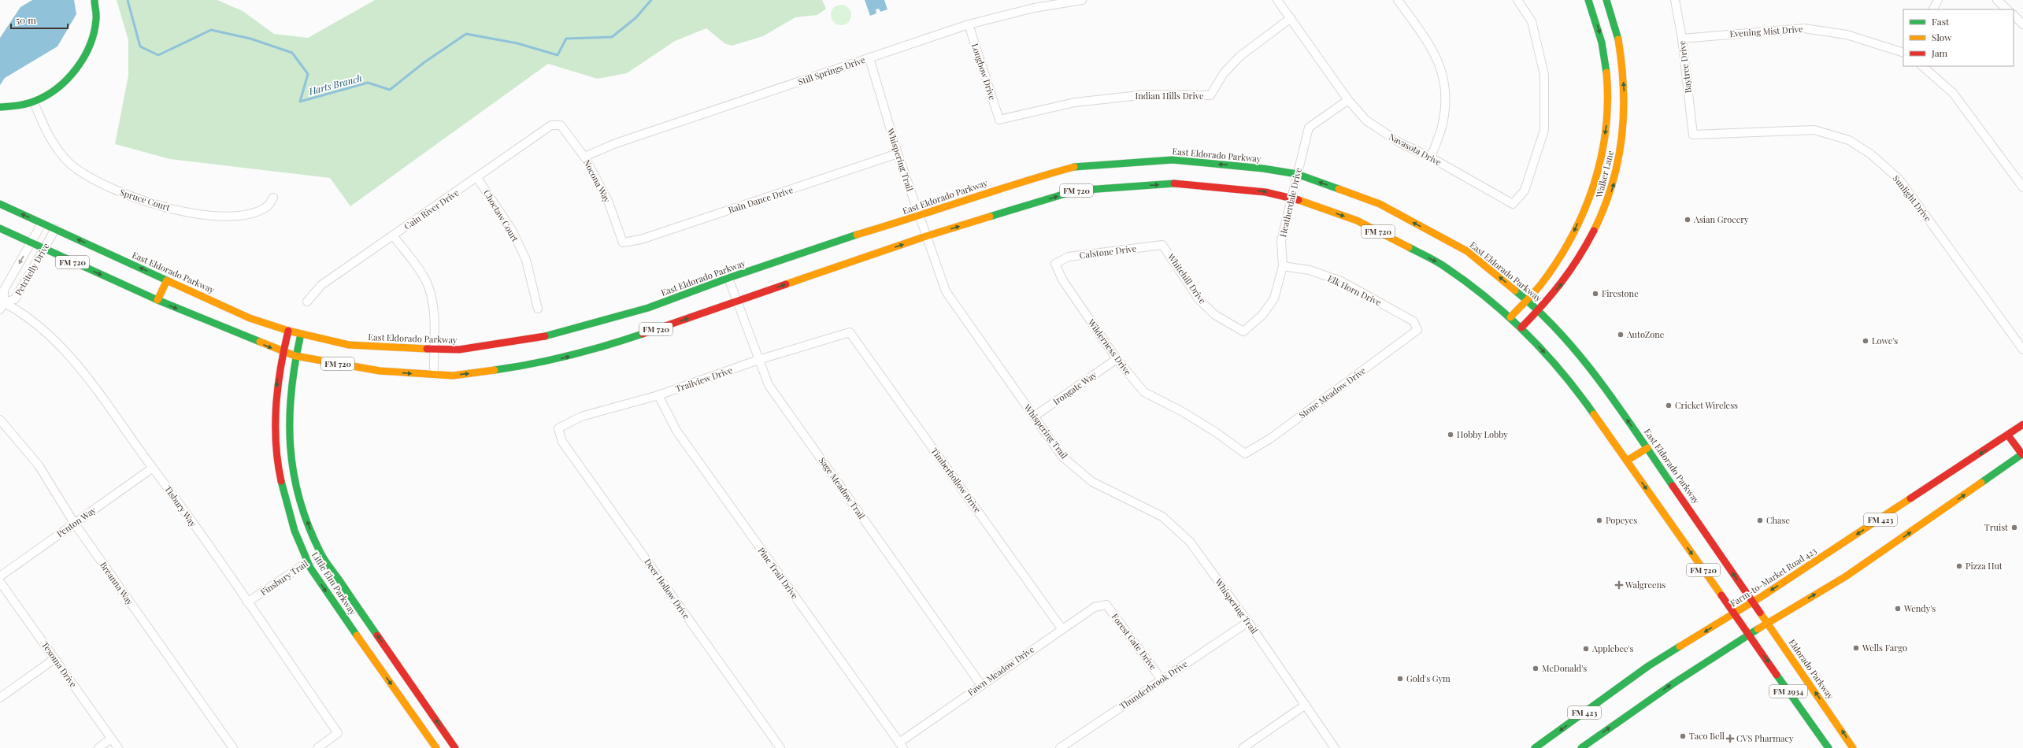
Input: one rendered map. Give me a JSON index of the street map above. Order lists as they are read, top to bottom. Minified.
{"streets":{"main road":["East Eldorado Parkway","Walker Lane","FM 720","FM 423","Farm-to-Market Road 423","Little Elm Parkway","Eldorado Parkway","FM 2934"],"street":["Evening Mist Drive","Baytree Drive","Still Springs Drive","Longbow Drive","Indian Hills Drive","Navasota Drive","Whispering Trail","Nocona Way","Sunlight Drive","Spruce Court","Rain Dance Drive","Heatherdale Drive","Cain River Drive","Choctaw Court","Calstone Drive","Petritelly Drive","Whitehill Drive","Elk Horn Drive","Wilderness Drive","Trailview Drive","Irongate Way","Stone Meadow Drive","Timberhollow Drive","Sage Meadow Trail","Tisbury Way","Penton Way","Pine Trail Drive","Finsbury Trail","Breanna Way","Deer Hollow Drive","Forest Gate Drive","Texoma Drive","Fawn Meadow Drive","Thunderbrook Drive"]},"crossings":[["Evening Mist Drive","Baytree Drive"],["Baytree Drive","Sunlight Drive"],["Still Springs Drive","Longbow Drive"],["Still Springs Drive","Whispering Trail"],["Still Springs Drive","Nocona Way"],["Longbow Drive","Indian Hills Drive"],["Indian Hills Drive","Navasota Drive"],["Navasota Drive","Heatherdale Drive"],["East Eldorado Parkway","Whispering Trail"],["East Eldorado Parkway","Walker Lane"],["East Eldorado Parkway","Heatherdale Drive"],["East Eldorado Parkway","Petritelly Drive"],["East Eldorado Parkway","Sage Meadow Trail"],["East Eldorado Parkway","Farm-to-Market Road 423"],["East Eldorado Parkway","Little Elm Parkway"],["East Eldorado Parkway","Eldorado Parkway"],["Whispering Trail","FM 720"],["Whispering Trail","Rain Dance Drive"],["Whispering Trail","Irongate Way"],["Whispering Trail","Thunderbrook Drive"],["Walker Lane","FM 720"],["Nocona Way","Rain Dance Drive"],["Nocona Way","Cain River Drive"],["FM 720","Heatherdale Drive"],["FM 720","Petritelly Drive"],["FM 720","Sage Meadow Trail"],["FM 720","Farm-to-Market Road 423"],["FM 720","Little Elm Parkway"],["FM 720","FM 2934"],["Heatherdale Drive","Whitehill Drive"],["Heatherdale Drive","Elk Horn Drive"],["Cain River Drive","Choctaw Court"],["Calstone Drive","Whitehill Drive"],["Calstone Drive","Wilderness Drive"],["Petritelly Drive","Tisbury Way"],["Elk Horn Drive","Stone Meadow Drive"],["Wilderness Drive","Irongate Way"],["Wilderness Drive","Stone Meadow Drive"],["Trailview Drive","Timberhollow Drive"],["Trailview Drive","Sage Meadow Trail"],["Trailview Drive","Pine Trail Drive"],["Trailview Drive","Deer Hollow Drive"],["Timberhollow Drive","Fawn Meadow Drive"],["Sage Meadow Trail","Fawn Meadow Drive"],["Tisbury Way","Penton Way"],["Tisbury Way","Finsbury Trail"],["FM 423","Eldorado Parkway"],["FM 423","FM 2934"],["Penton Way","Breanna Way"],["Pine Trail Drive","Fawn Meadow Drive"],["Farm-to-Market Road 423","Eldorado Parkway"],["Farm-to-Market Road 423","FM 2934"],["Finsbury Trail","Little Elm Parkway"],["Forest Gate Drive","Fawn Meadow Drive"],["Forest Gate Drive","Thunderbrook Drive"]],"water":["Harts Branch"],"places":{"other":["Asian Grocery","Firestone","AutoZone","Lowe's","Cricket Wireless","Hobby Lobby","Popeyes","Chase","Truist","Pizza Hut","Wendy's","Wells Fargo","Applebee's","McDonald's","Gold's Gym","Taco Bell"],"health":["Walgreens","CVS Pharmacy"]},"legend":["Fast","Slow","Jam"],"scale_bar":"50 m"}
